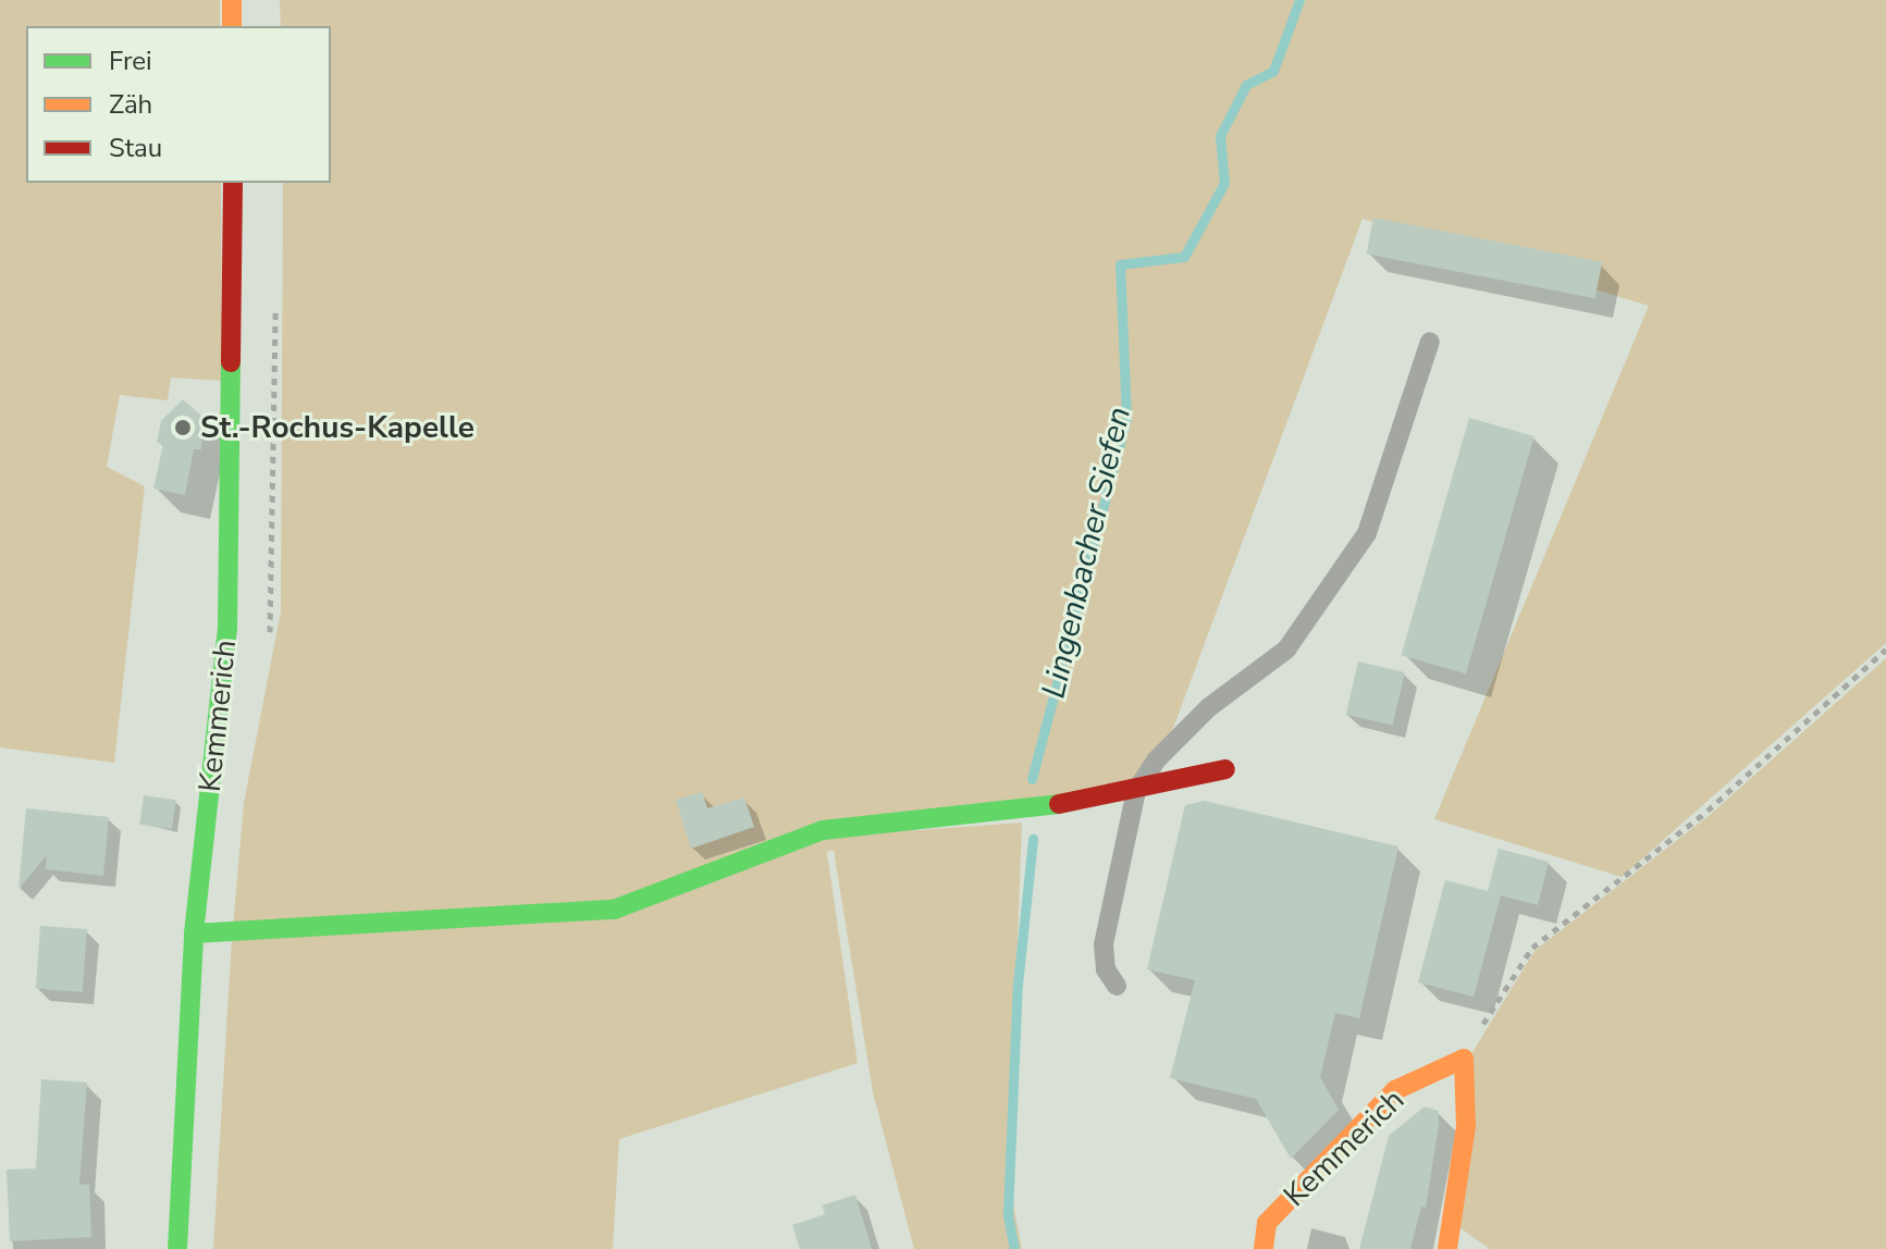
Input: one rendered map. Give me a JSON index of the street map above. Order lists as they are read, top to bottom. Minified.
{"streets":{"street":["Kemmerich"]},"water":["Lingenbacher Siefen"],"places":["St.-Rochus-Kapelle"],"legend":["Frei","Zäh","Stau"]}
